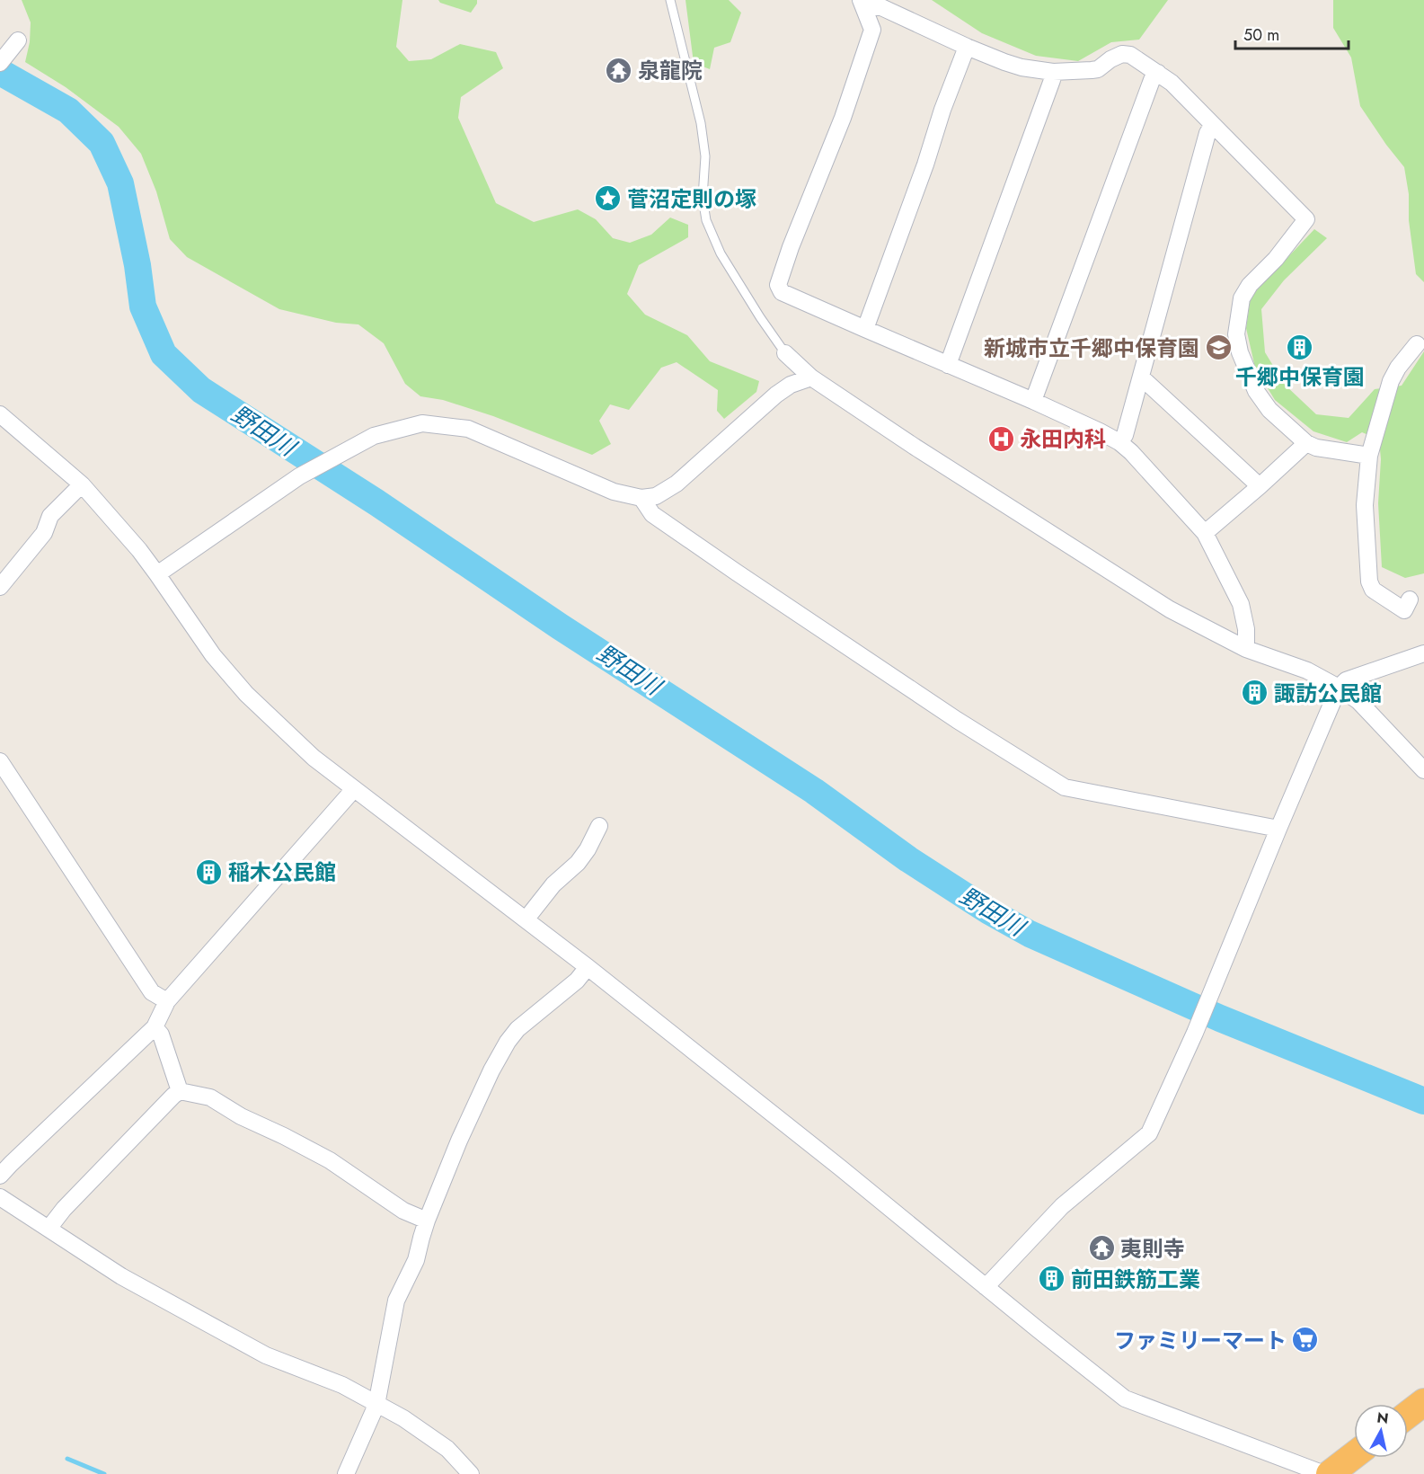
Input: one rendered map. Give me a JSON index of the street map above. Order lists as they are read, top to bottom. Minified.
{"water":["野田川"],"places":{"temple":["泉龍院","夷則寺"],"place":["菅沼定則の塚"],"building":["千郷中保育園","諏訪公民館","稲木公民館","前田鉄筋工業"],"school or university":["新城市立千郷中保育園"],"hospital":["永田内科"],"supermarket":["ファミリーマート"]},"scale_bar":"50 m","north":"top"}
